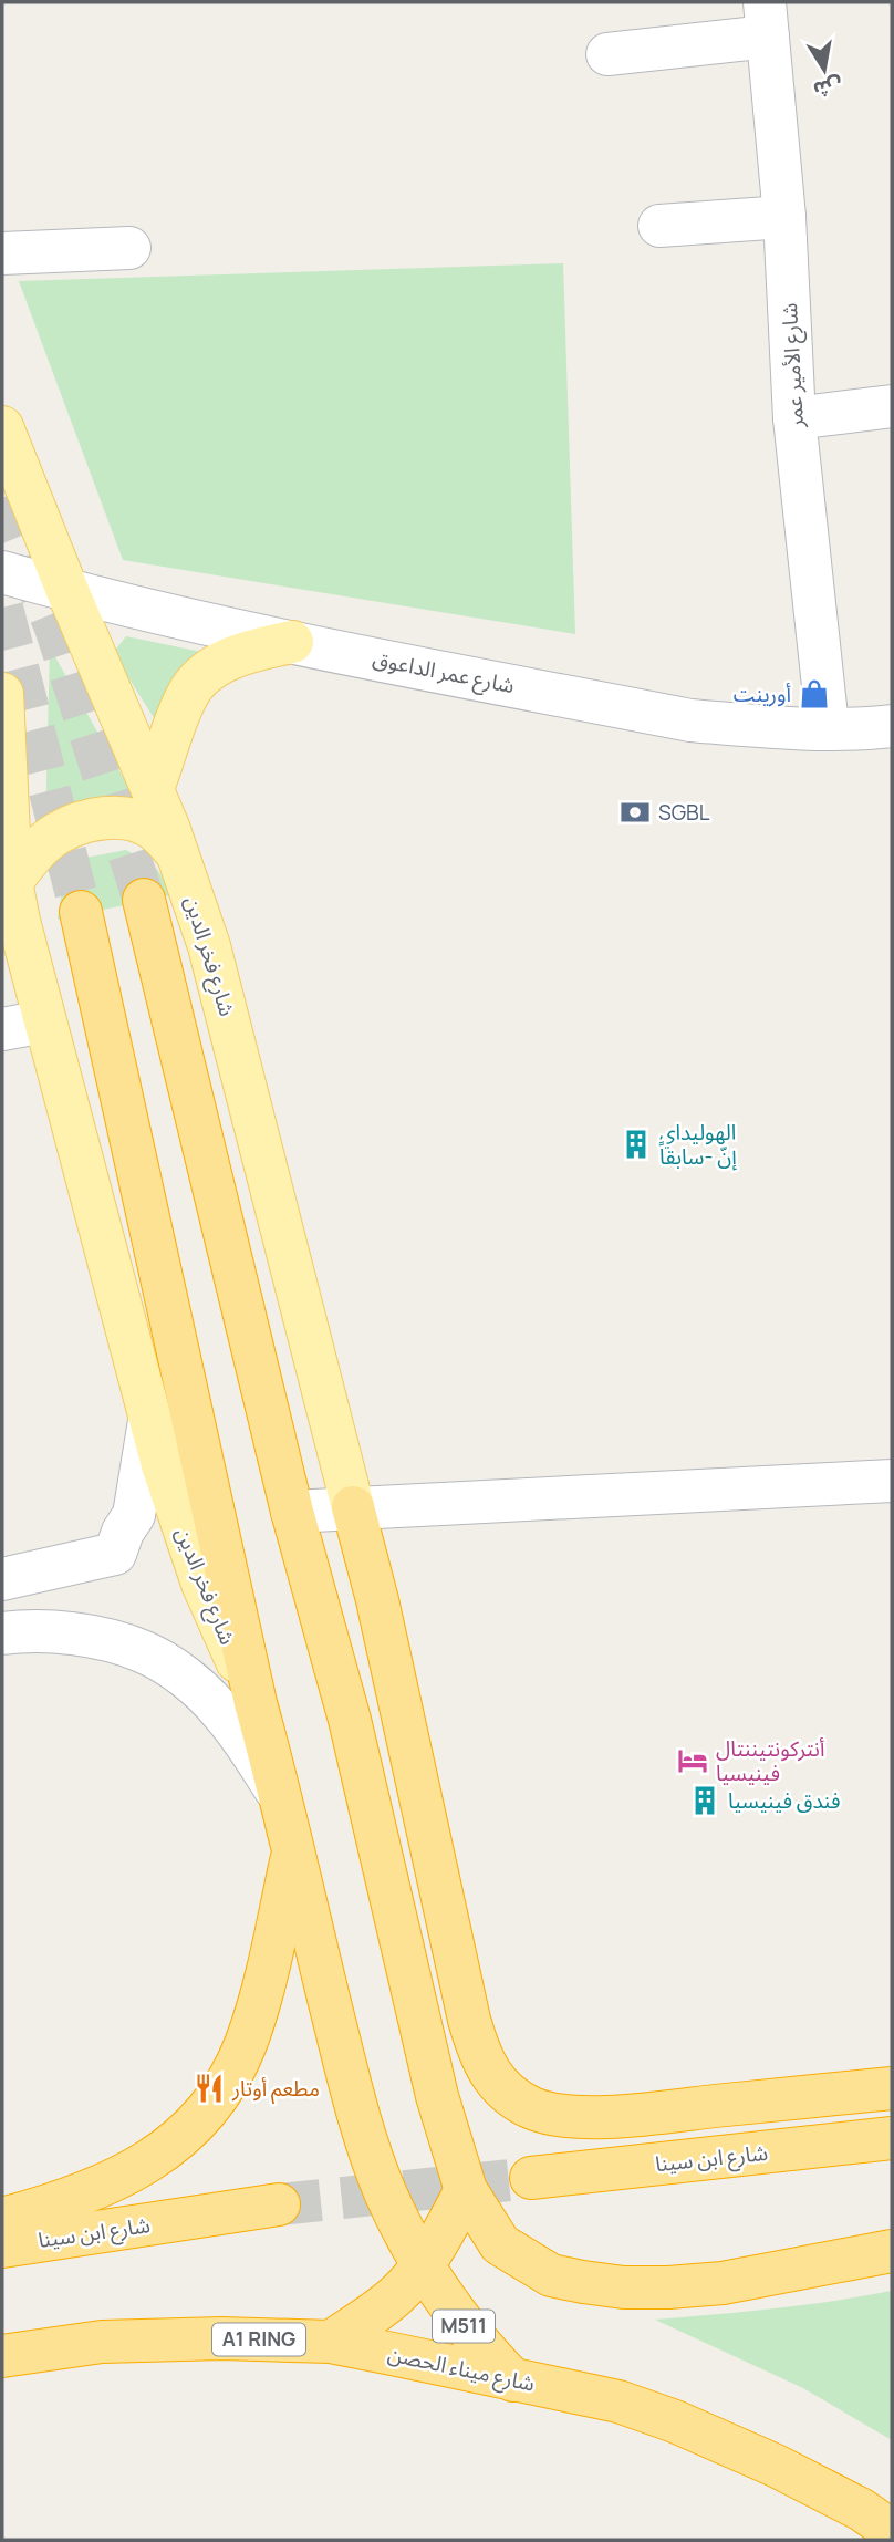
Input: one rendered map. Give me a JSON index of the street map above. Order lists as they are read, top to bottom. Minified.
{"streets":{"highway":["شارع ابن سينا","M511","A1 RING","شارع ميناء الحصن"],"main road":["شارع فخر الدين"],"street":["شارع الأمير عمر","شارع عمر الداعوق"]},"crossings":[["شارع الأمير عمر","شارع عمر الداعوق"],["شارع عمر الداعوق","شارع فخر الدين"],["M511","شارع ميناء الحصن"]],"places":{"shop":["أورينت"],"bank":["SGBL"],"building":["الهوليداي إنّ -سابقاً","فندق فينيسيا"],"hotel":["أنتركونتيننتال فينيسيا"],"restaurant":["مطعم أوتار"]},"north":"bottom"}
